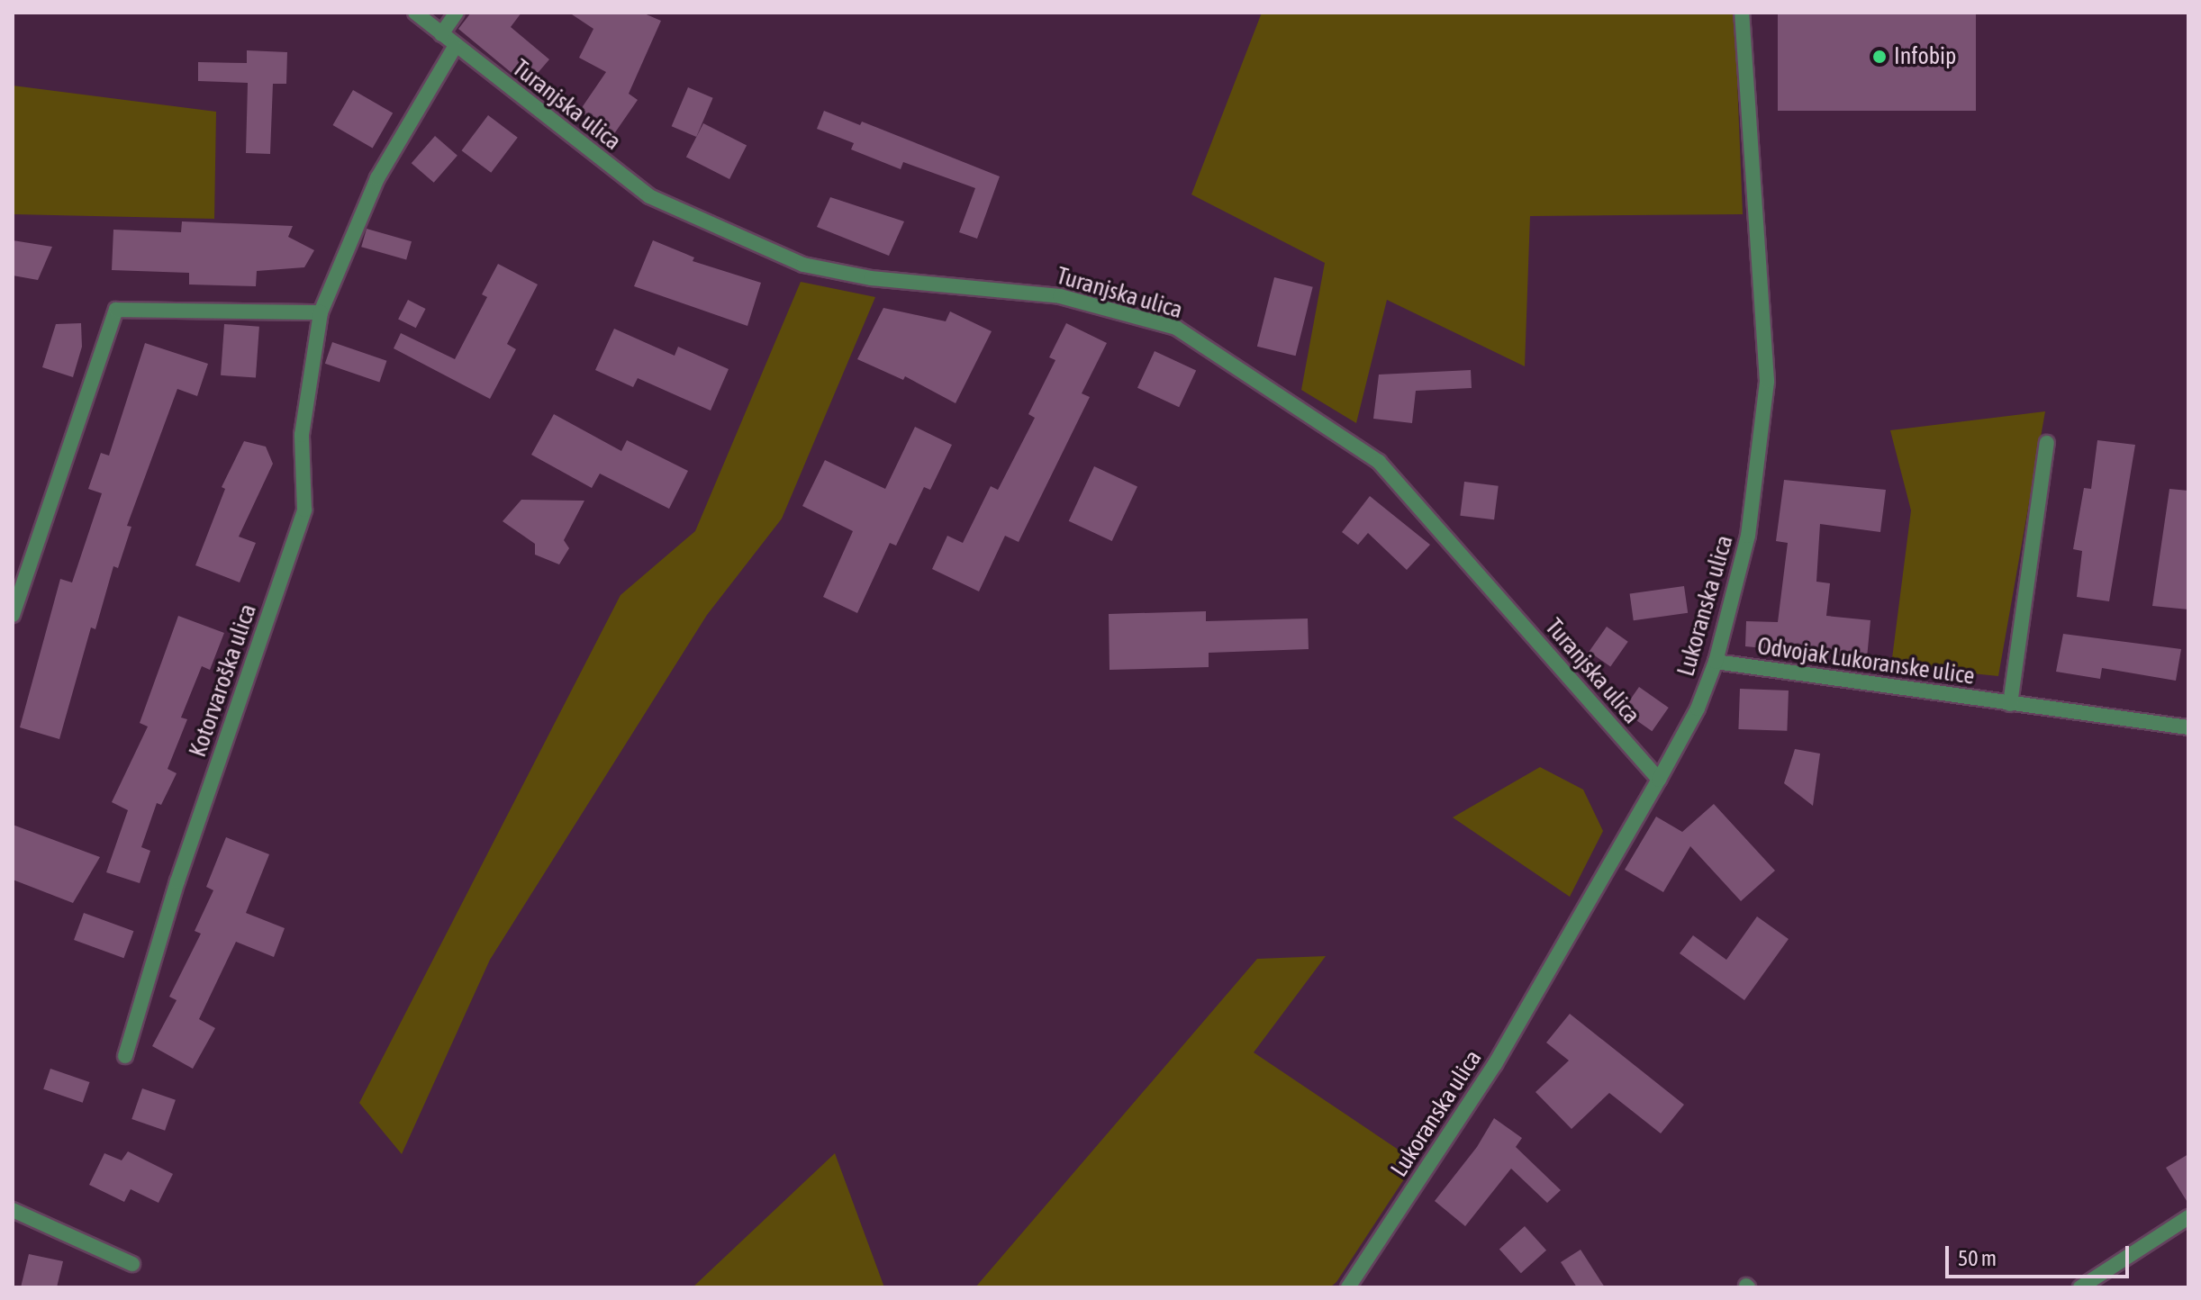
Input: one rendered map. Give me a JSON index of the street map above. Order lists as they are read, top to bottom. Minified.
{"streets":{"street":["Turanjska ulica","Lukoranska ulica","Odvojak Lukoranske ulice","Kotorvaroška ulica"]},"crossings":[["Turanjska ulica","Lukoranska ulica"],["Lukoranska ulica","Odvojak Lukoranske ulice"]],"places":["Infobip"],"scale_bar":"50 m"}
